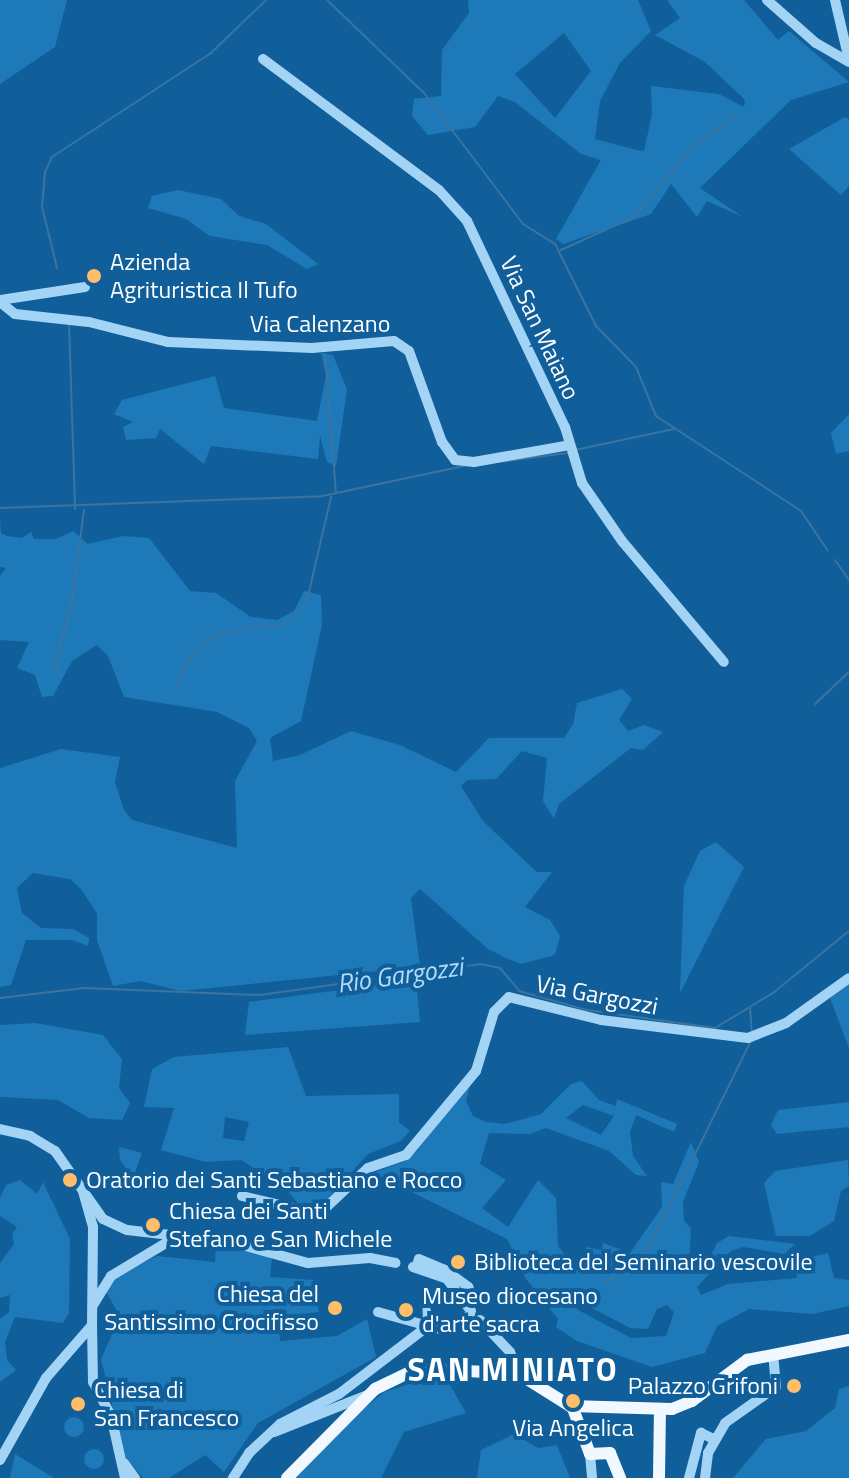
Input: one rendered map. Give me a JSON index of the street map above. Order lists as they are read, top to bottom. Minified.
{"streets":{"street":["Via Calenzano","Via San Maiano","Via Gargozzi"]},"crossings":[["Via Calenzano","Via San Maiano"]],"districts":["SAN MINIATO"],"water":["Rio Gargozzi"],"places":["Azienda Agrituristica Il Tufo","Oratorio dei Santi Sebastiano e Rocco","Chiesa dei Santi Stefano e San Michele","Biblioteca del Seminario vescovile","Chiesa del Santissimo Crocifisso","Museo diocesano d'arte sacra","Palazzo Grifoni","Via Angelica","Chiesa di San Francesco"]}
